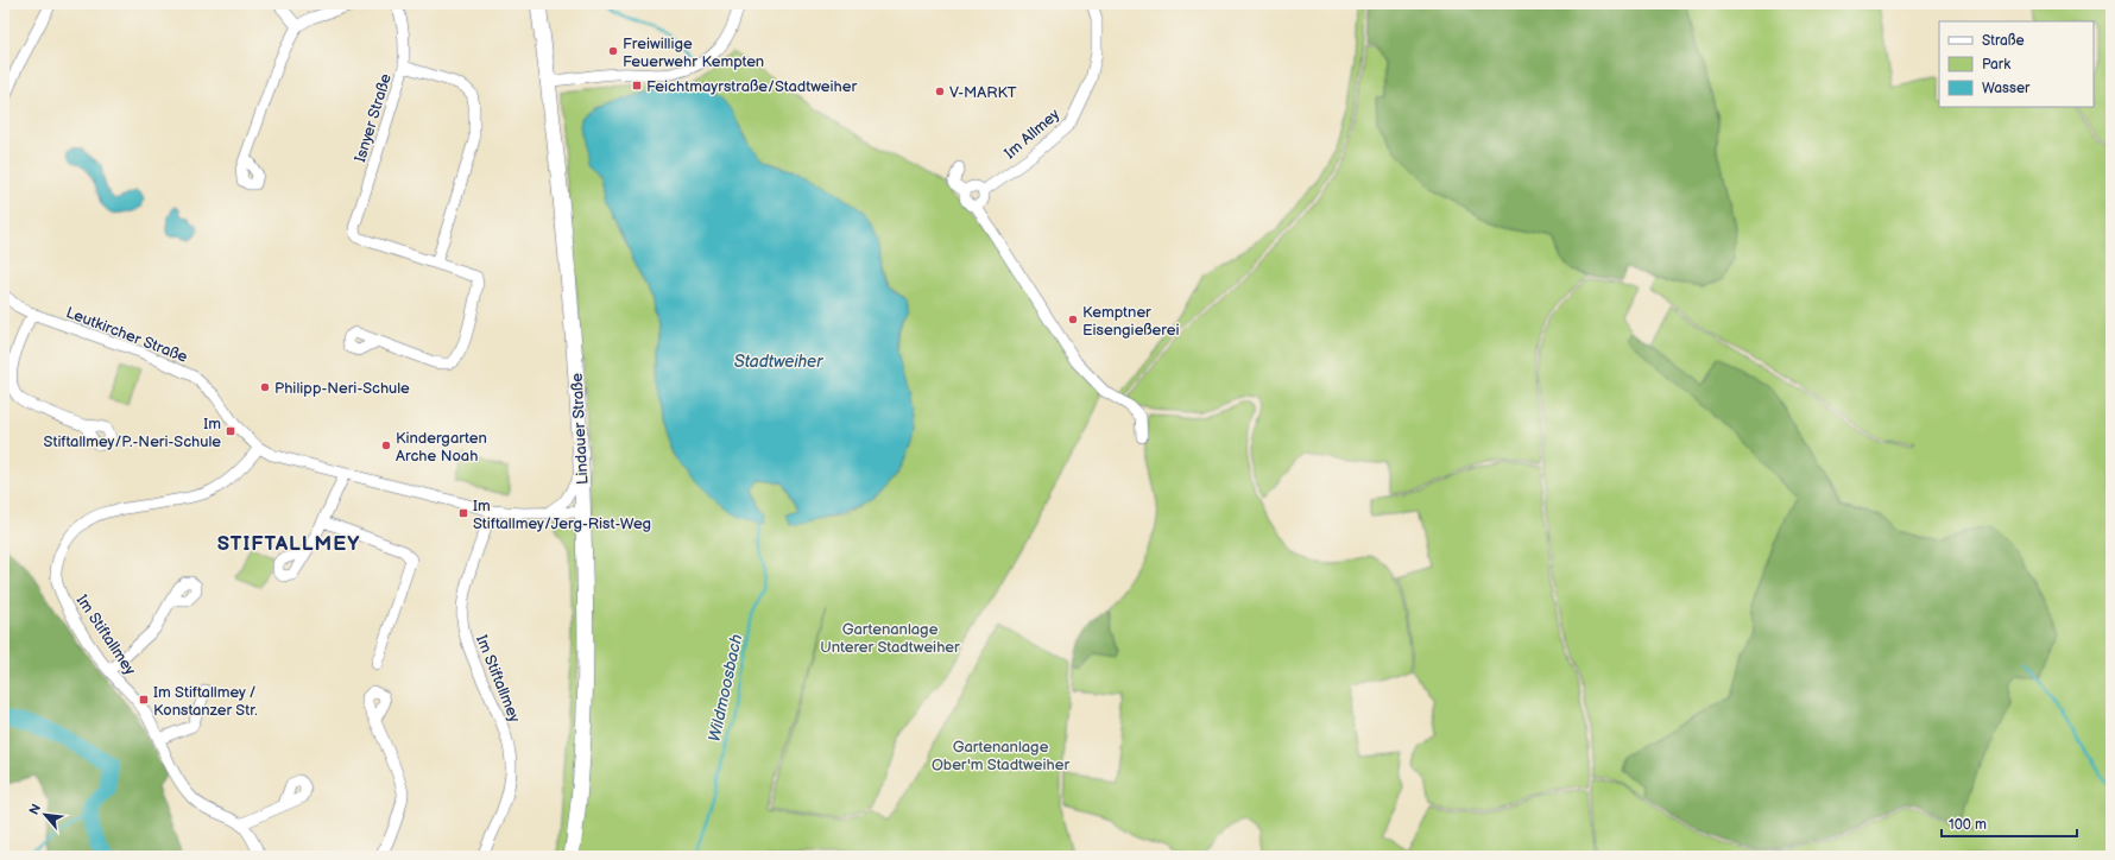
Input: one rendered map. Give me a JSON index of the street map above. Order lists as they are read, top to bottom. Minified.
{"streets":{"main road":["Lindauer Straße"],"street":["Isnyer Straße","Im Allmey","Leutkircher Straße","Im Stiftallmey"]},"crossings":[["Leutkircher Straße","Lindauer Straße"],["Leutkircher Straße","Im Stiftallmey"]],"districts":["STIFTALLMEY"],"water":["Stadtweiher","Wildmoosbach"],"parks":["Gartenanlage Unterer Stadtweiher","Gartenanlage Ober'm Stadtweiher"],"places":{"other":["Freiwillige Feuerwehr Kempten","V-MARKT","Kemptner Eisengießerei","Philipp-Neri-Schule","Kindergarten Arche Noah"],"transit":["Feichtmayrstraße/Stadtweiher","Im Stiftallmey/P.-Neri-Schule","Im Stiftallmey/Jerg-Rist-Weg","Im Stiftallmey / Konstanzer Str."]},"legend":["Straße","Park","Wasser"],"scale_bar":"100 m","north":"top left"}
